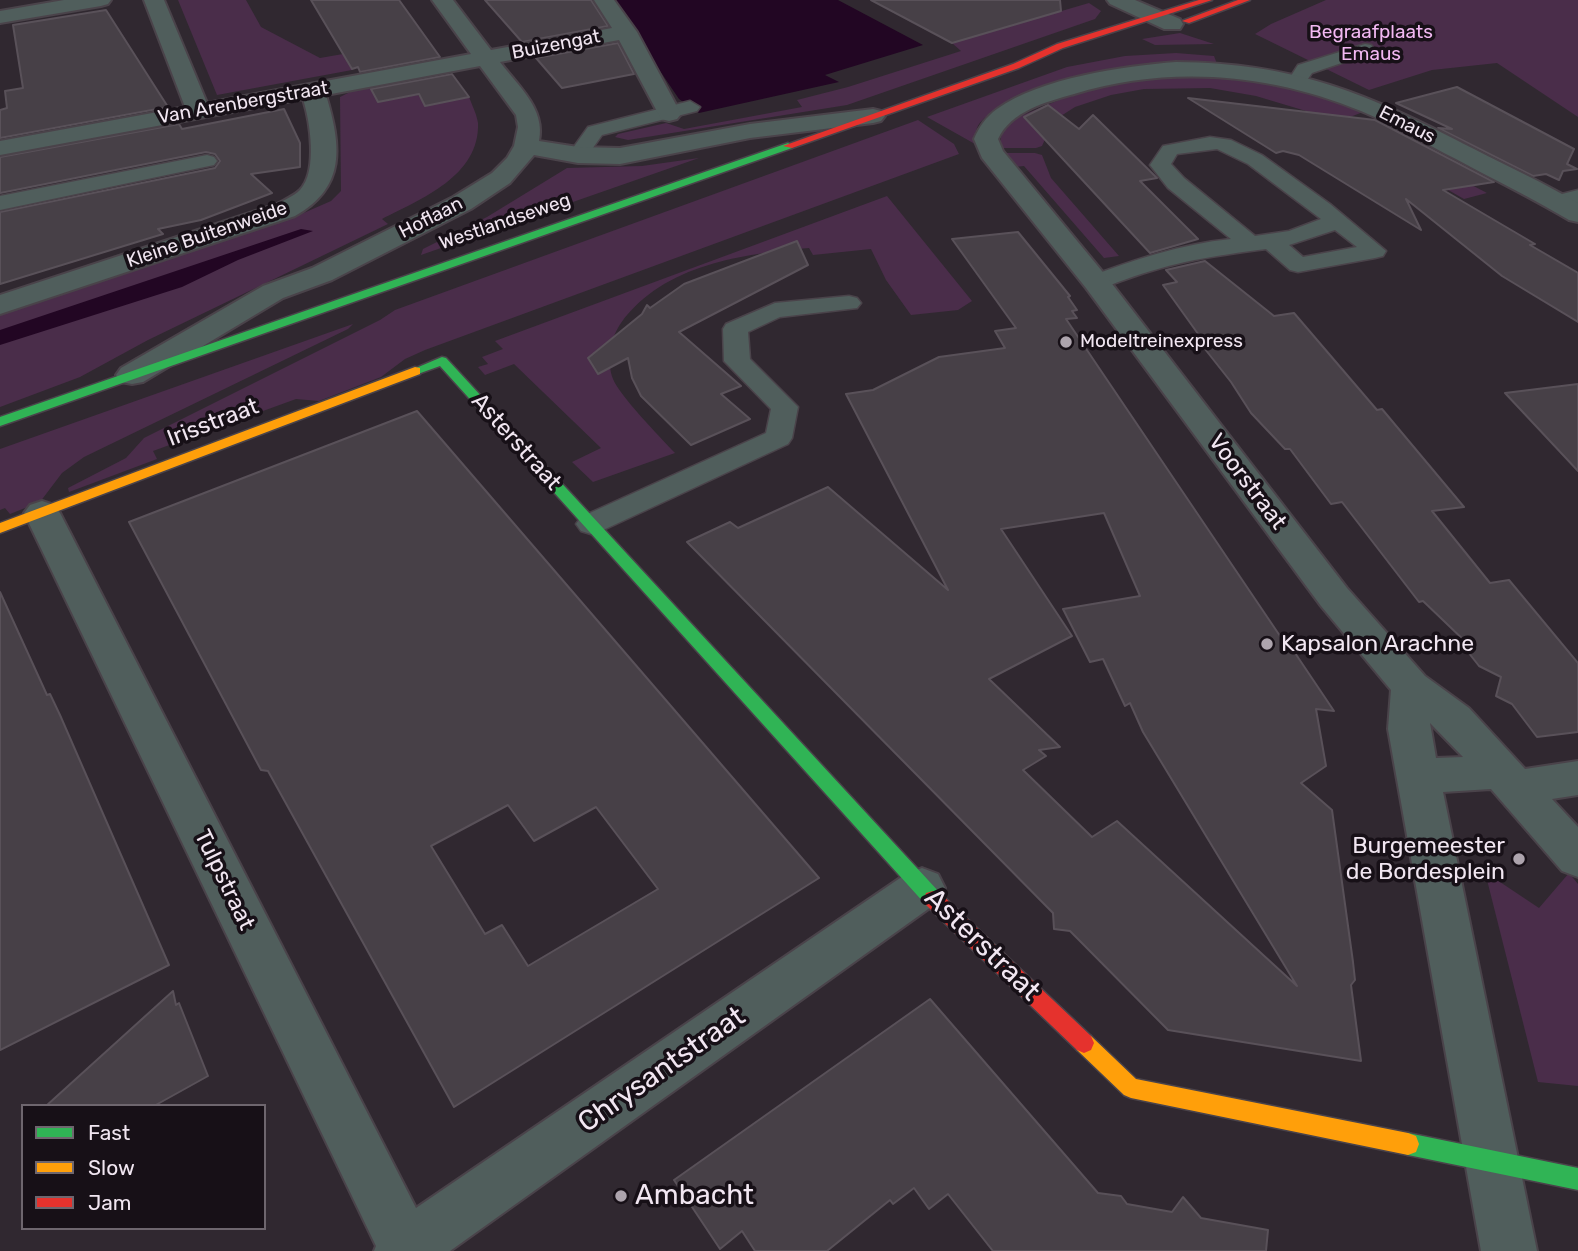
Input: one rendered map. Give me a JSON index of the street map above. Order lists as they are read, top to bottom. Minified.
{"streets":{"main road":["Westlandseweg","Irisstraat","Asterstraat"],"street":["Buizengat","Van Arenbergstraat","Emaus","Hoflaan","Kleine Buitenweide","Voorstraat","Tulpstraat","Chrysantstraat"]},"crossings":[["Buizengat","Van Arenbergstraat"],["Van Arenbergstraat","Kleine Buitenweide"],["Emaus","Voorstraat"],["Hoflaan","Westlandseweg"],["Irisstraat","Asterstraat"],["Irisstraat","Tulpstraat"],["Asterstraat","Chrysantstraat"],["Tulpstraat","Chrysantstraat"]],"parks":["Begraafplaats Emaus"],"places":["Modeltreinexpress","Kapsalon Arachne","Burgemeester de Bordesplein","Ambacht"],"legend":["Fast","Slow","Jam"]}
